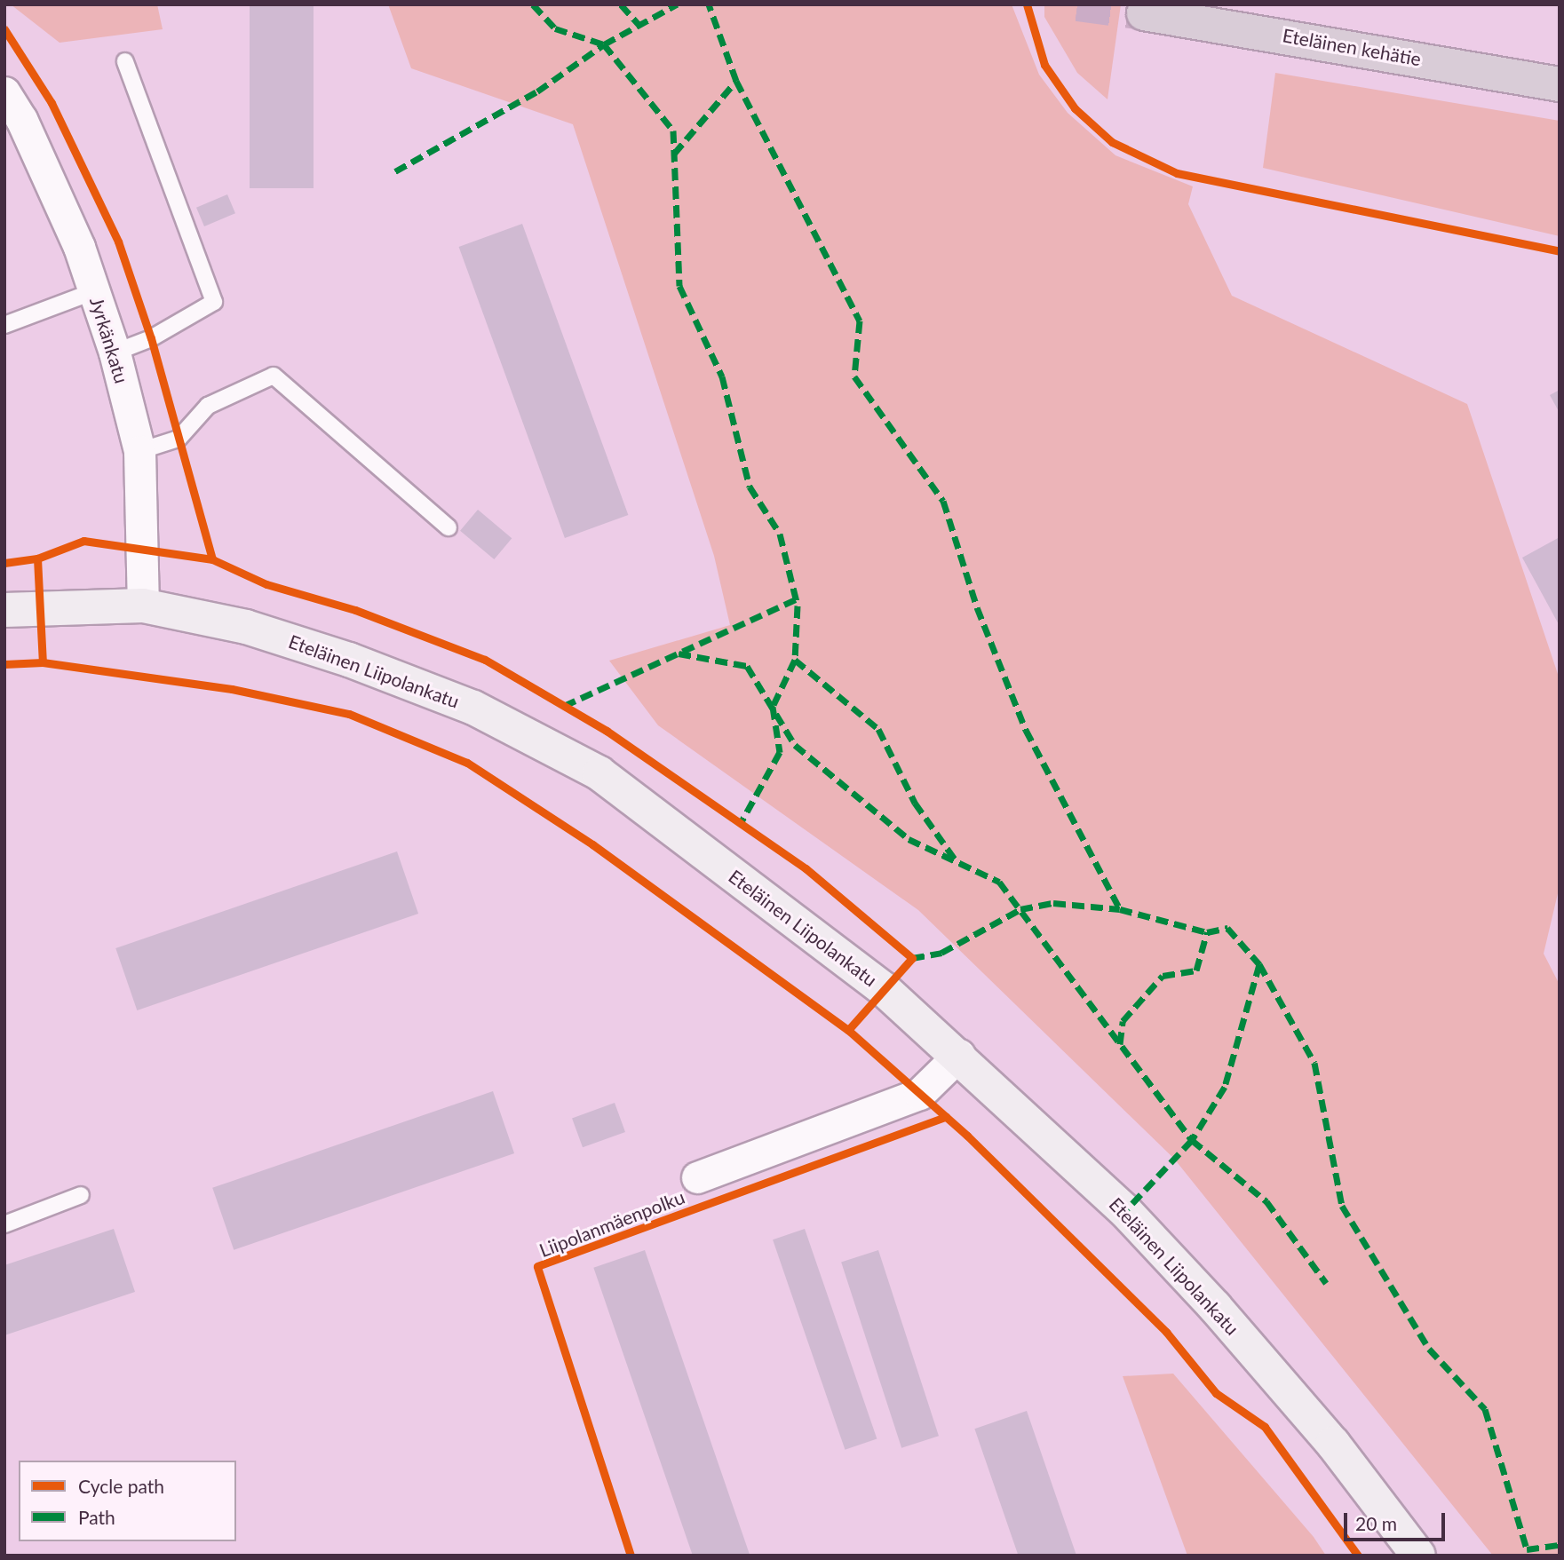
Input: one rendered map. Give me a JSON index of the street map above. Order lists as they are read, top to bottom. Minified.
{"streets":{"highway":["Eteläinen kehätie"],"street":["Jyrkänkatu","Eteläinen Liipolankatu"],"cycle path":["Liipolanmäenpolku"]},"crossings":[["Jyrkänkatu","Eteläinen Liipolankatu"]],"legend":["Cycle path","Path"],"scale_bar":"20 m"}
